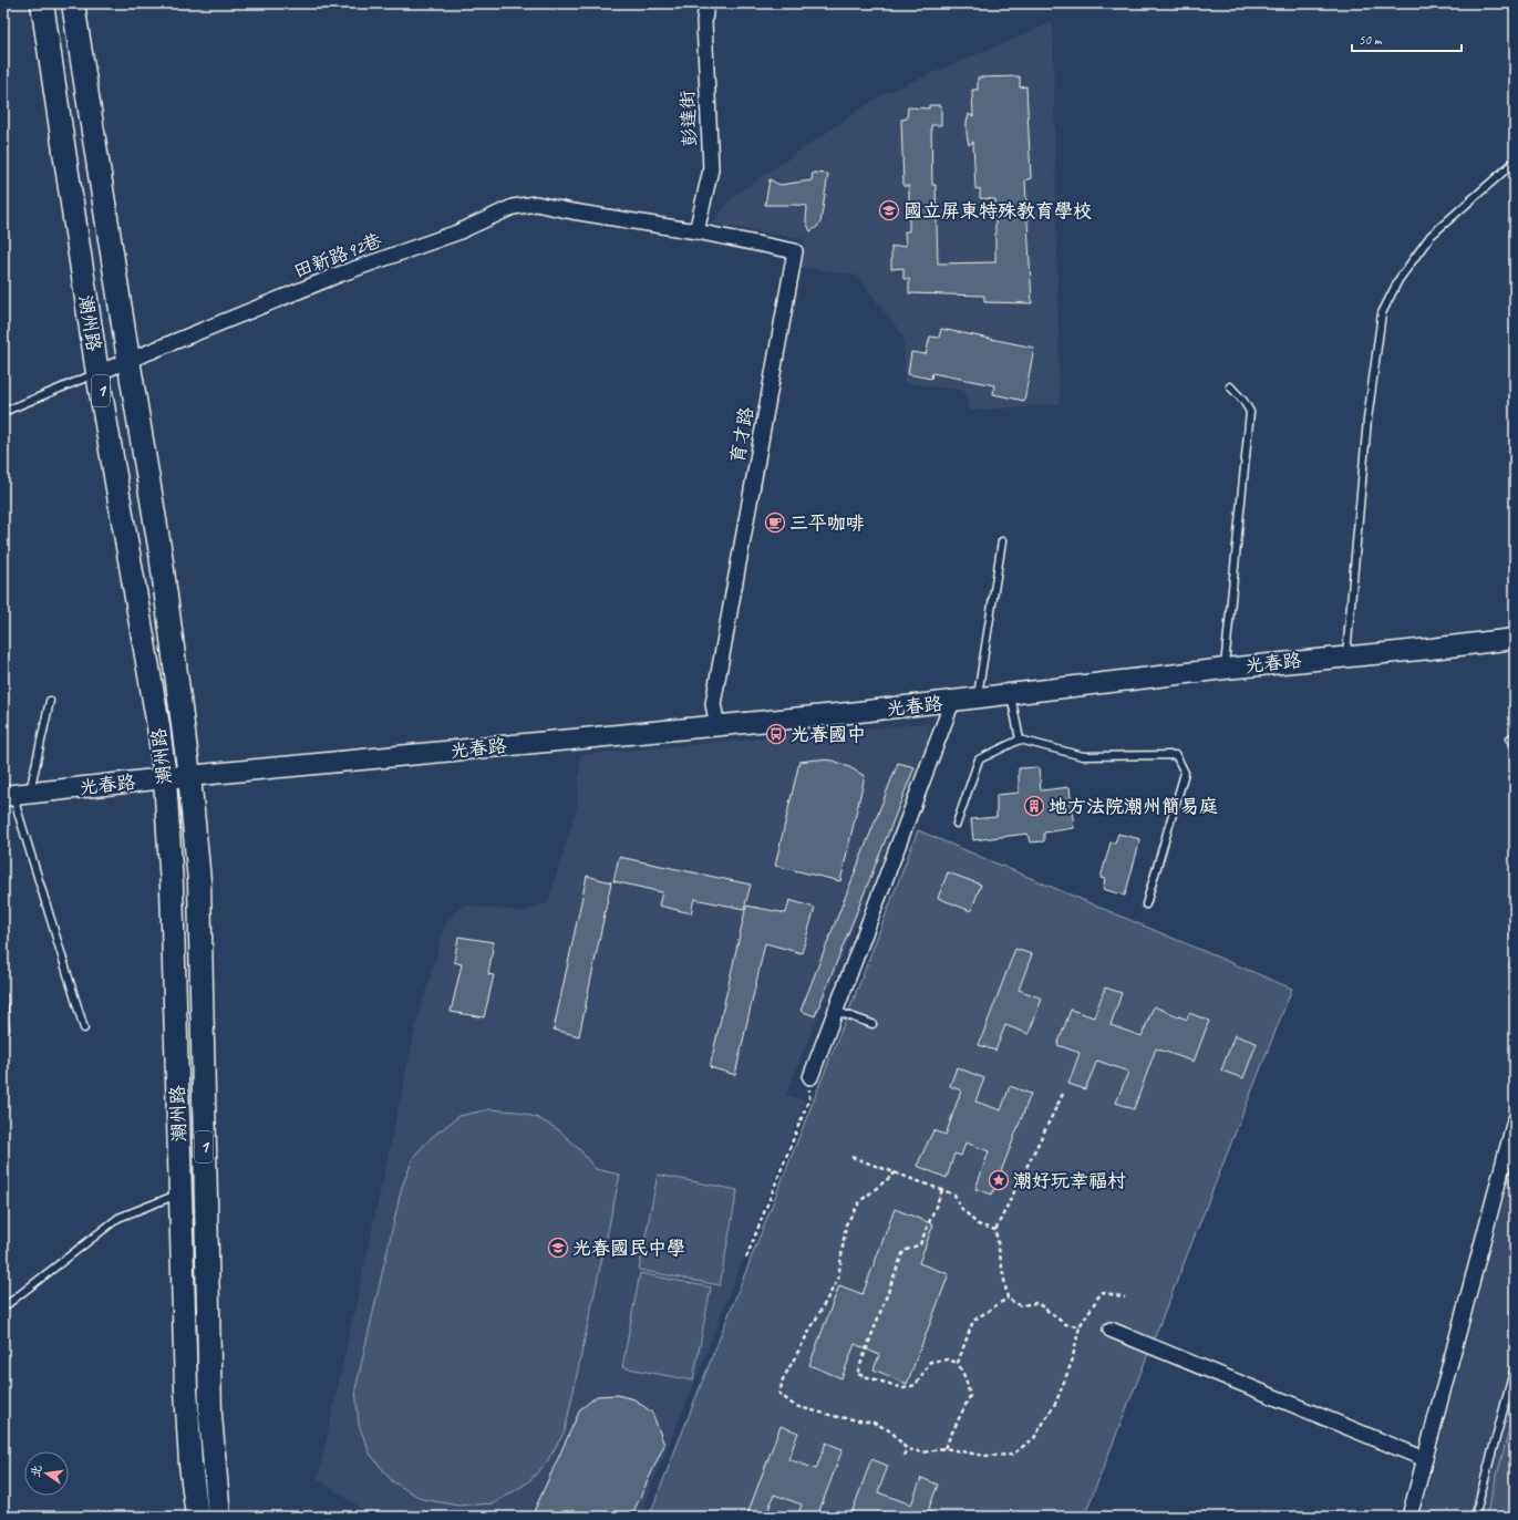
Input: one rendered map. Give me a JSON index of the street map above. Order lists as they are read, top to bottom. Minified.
{"streets":{"main road":["潮州路","1","光春路"],"street":["彭達街","田新路92巷","育才路"]},"crossings":[["彭達街","田新路92巷"],["彭達街","育才路"],["田新路92巷","潮州路"],["田新路92巷","育才路"],["潮州路","光春路"],["育才路","光春路"]],"places":{"school or university":["國立屏東特殊教育學校","光春國民中學"],"cafe":["三平咖啡"],"bus stop":["光春國中"],"building":["地方法院潮州簡易庭"],"place":["潮好玩幸福村"]},"scale_bar":"50 m","north":"left"}
